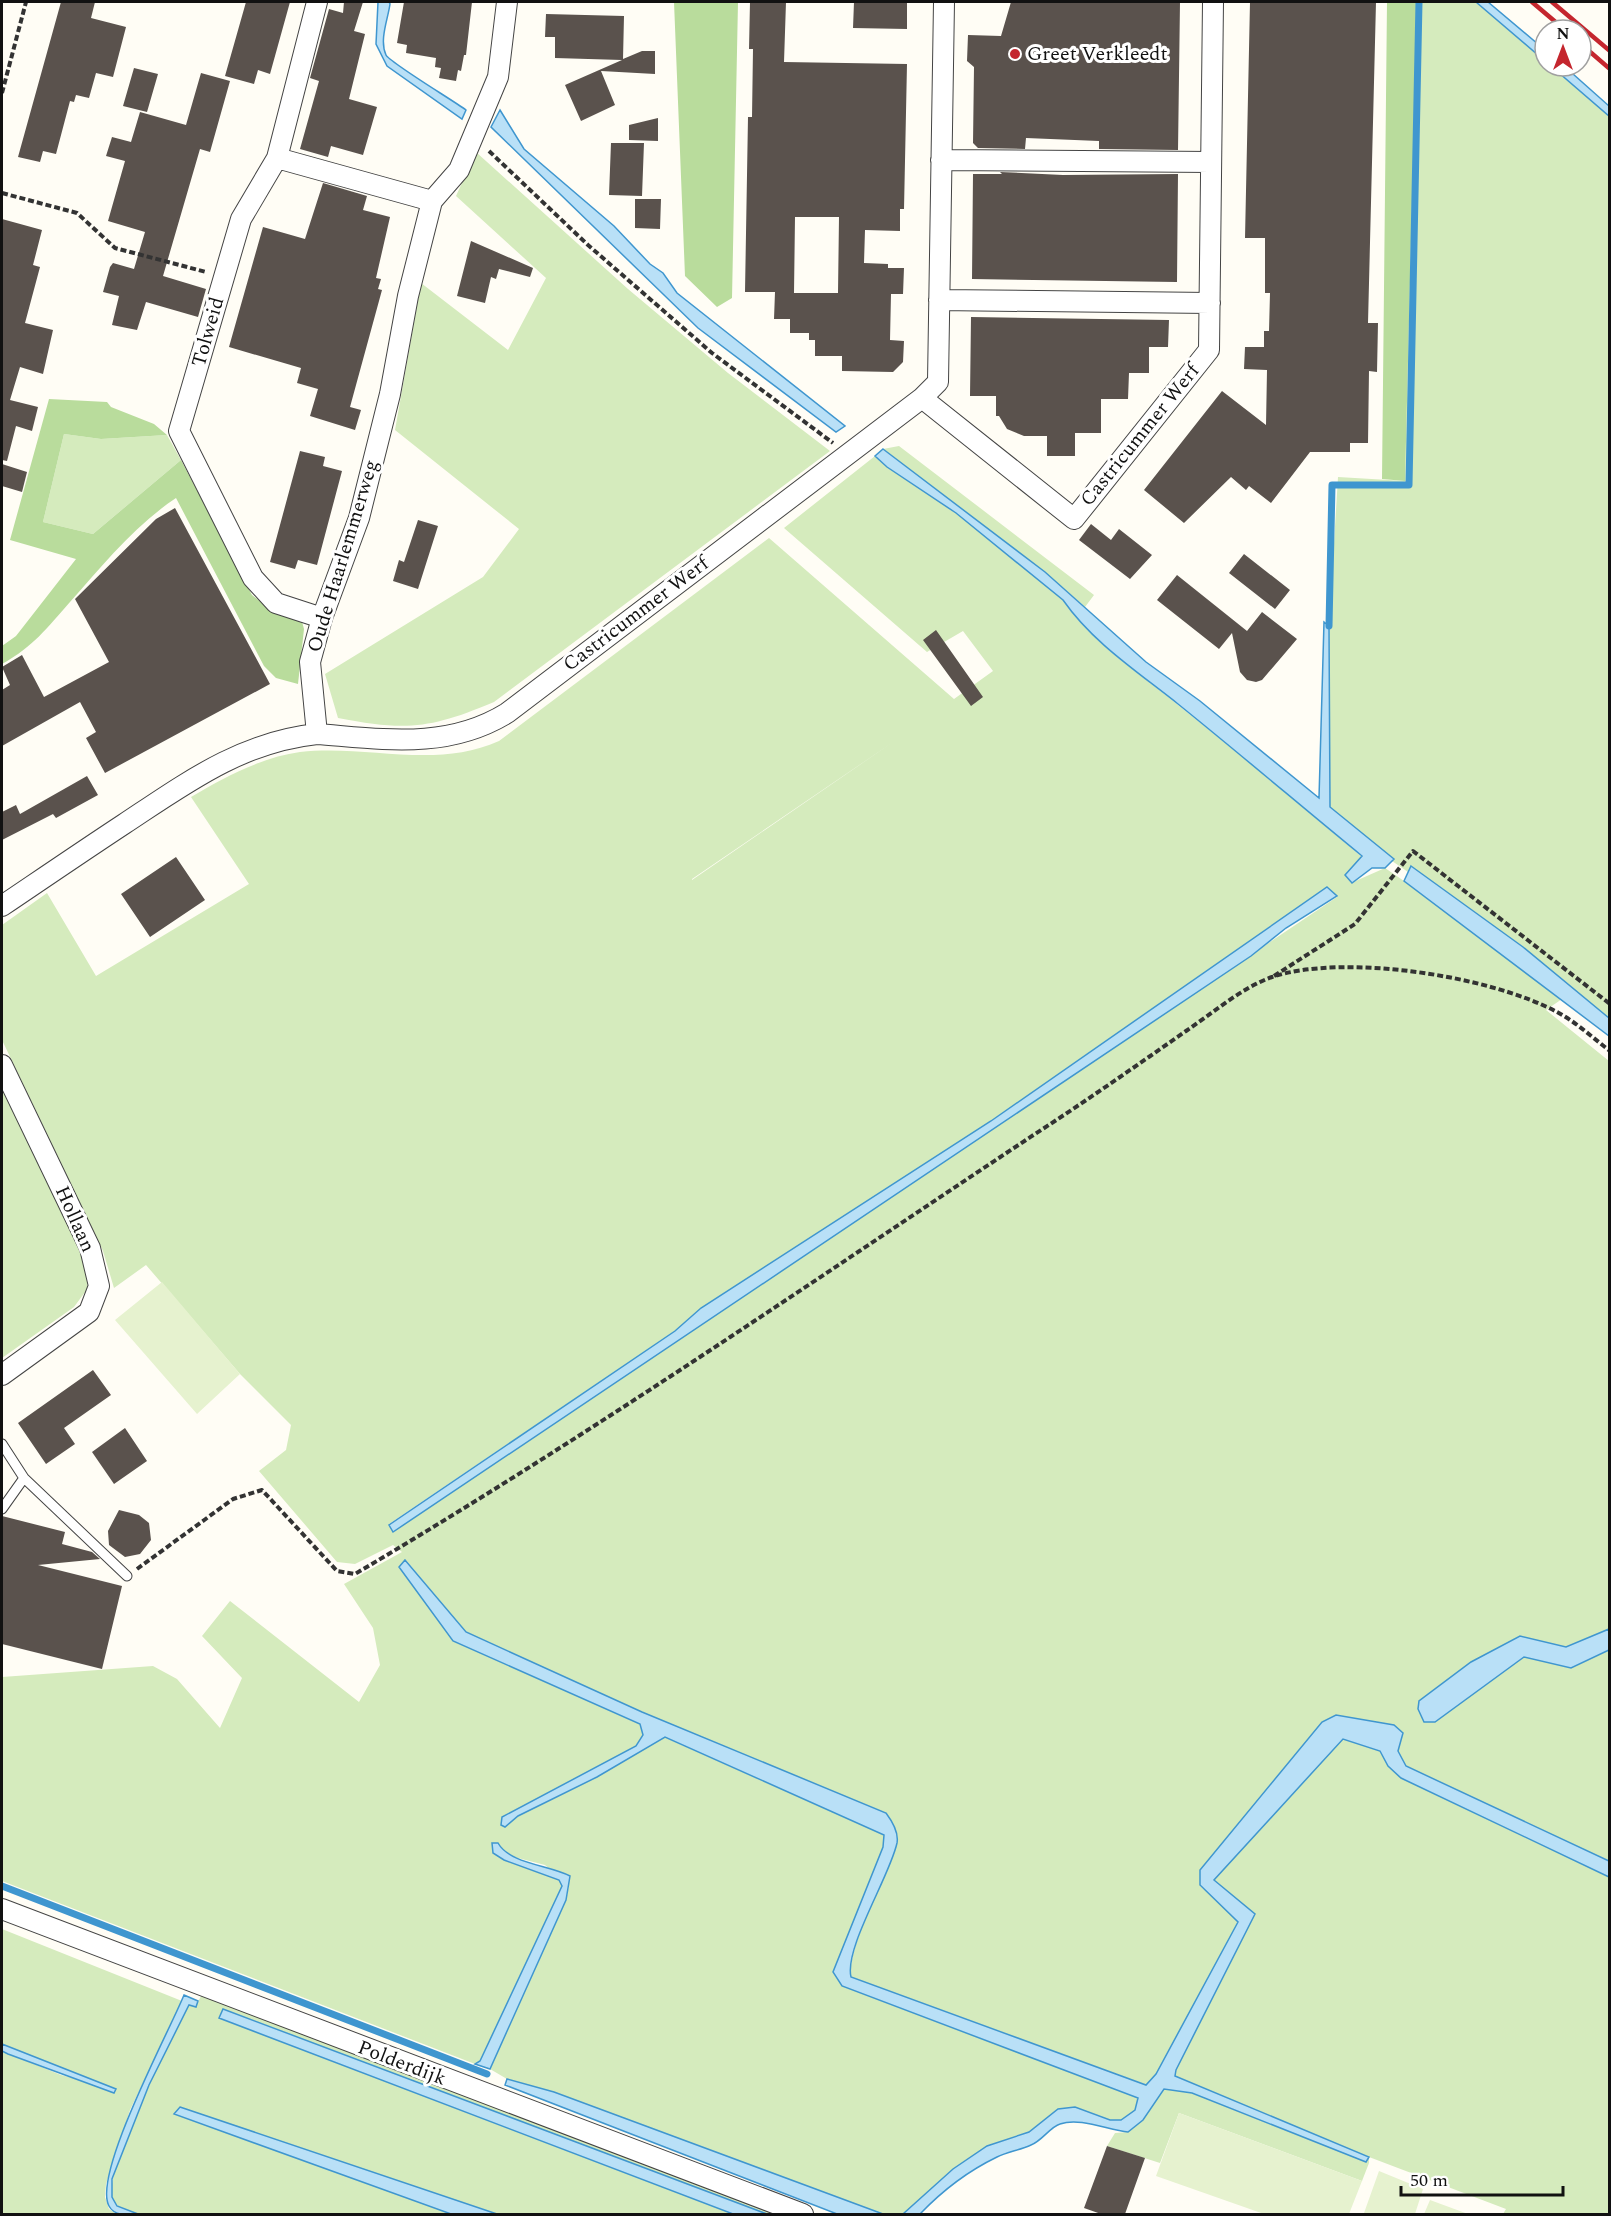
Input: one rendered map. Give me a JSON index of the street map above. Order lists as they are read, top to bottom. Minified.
{"streets":{"street":["Tolweid","Castricummer Werf","Oude Haarlemmerweg","Hollaan","Polderdijk"]},"crossings":[["Tolweid","Oude Haarlemmerweg"],["Castricummer Werf","Oude Haarlemmerweg"]],"places":["Greet Verkleedt"],"scale_bar":"50 m","north":"top"}
